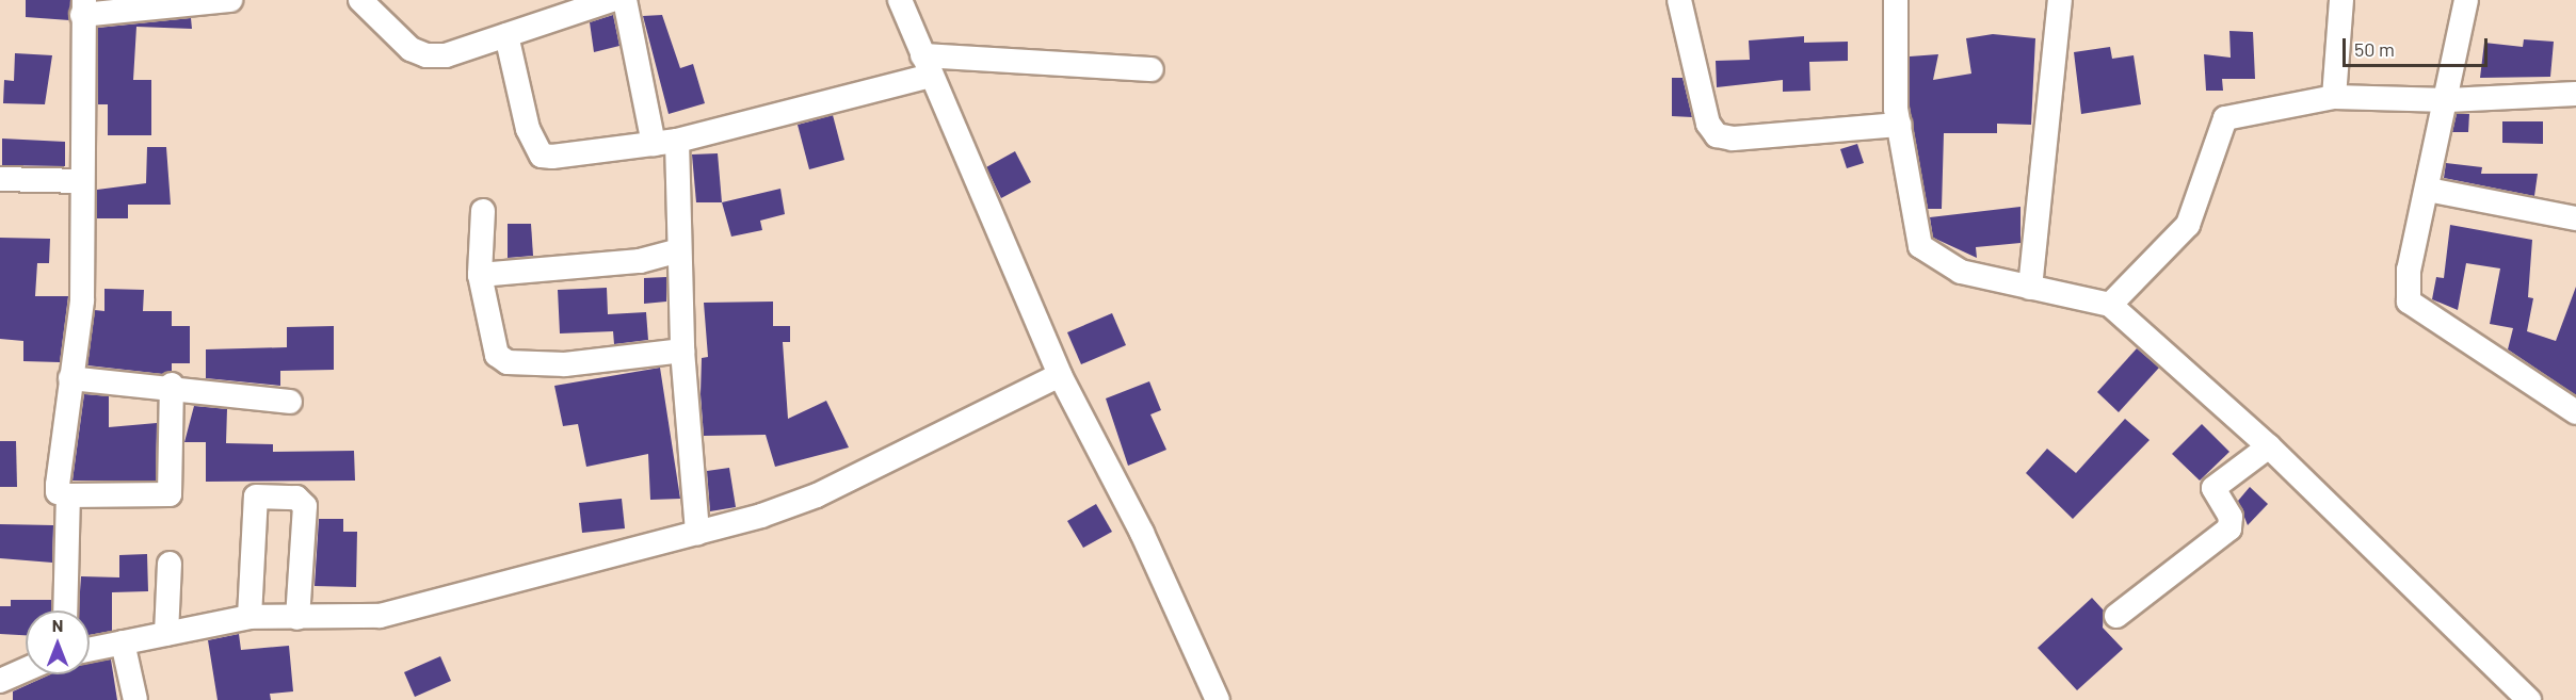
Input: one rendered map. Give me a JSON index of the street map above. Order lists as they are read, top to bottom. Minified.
{"scale_bar":"50 m","north":"top"}
